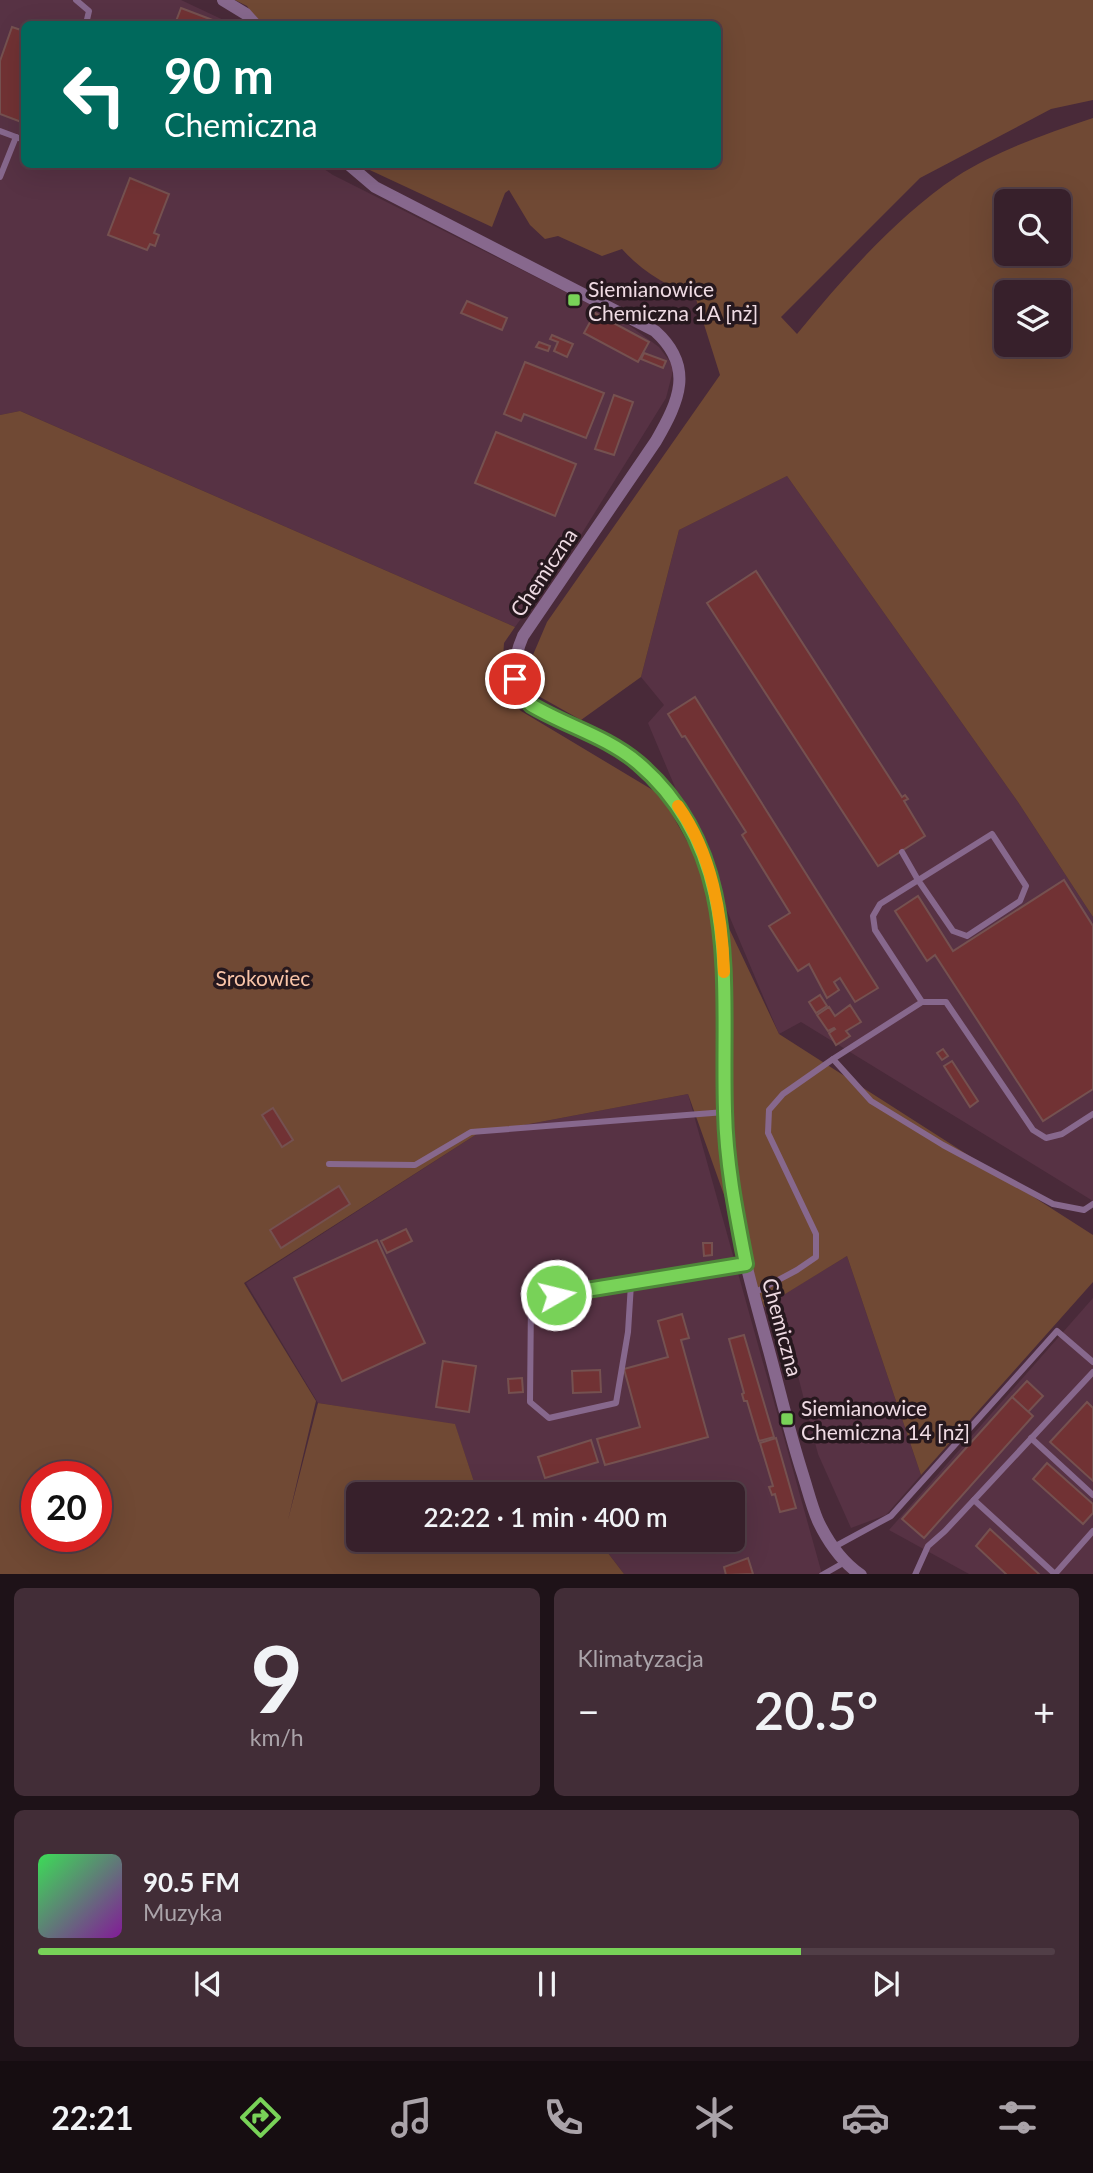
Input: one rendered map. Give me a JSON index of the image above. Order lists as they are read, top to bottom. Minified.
{"streets":{"street":["Chemiczna"]},"parks":["Srokowiec"],"places":{"transit":["Siemianowice Chemiczna 1A [nż]","Siemianowice Chemiczna 14 [nż]"]},"page":{"turn":["90 m","Chemiczna"],"limit":"20","trip":"22:22 · 1 min · 400 m","tile":[["9","km/h"],"Klimatyzacja"],"heat":["−","20.5°","+"],"song":["90.5 FM","Muzyka"],"tabs":"22:21"}}
